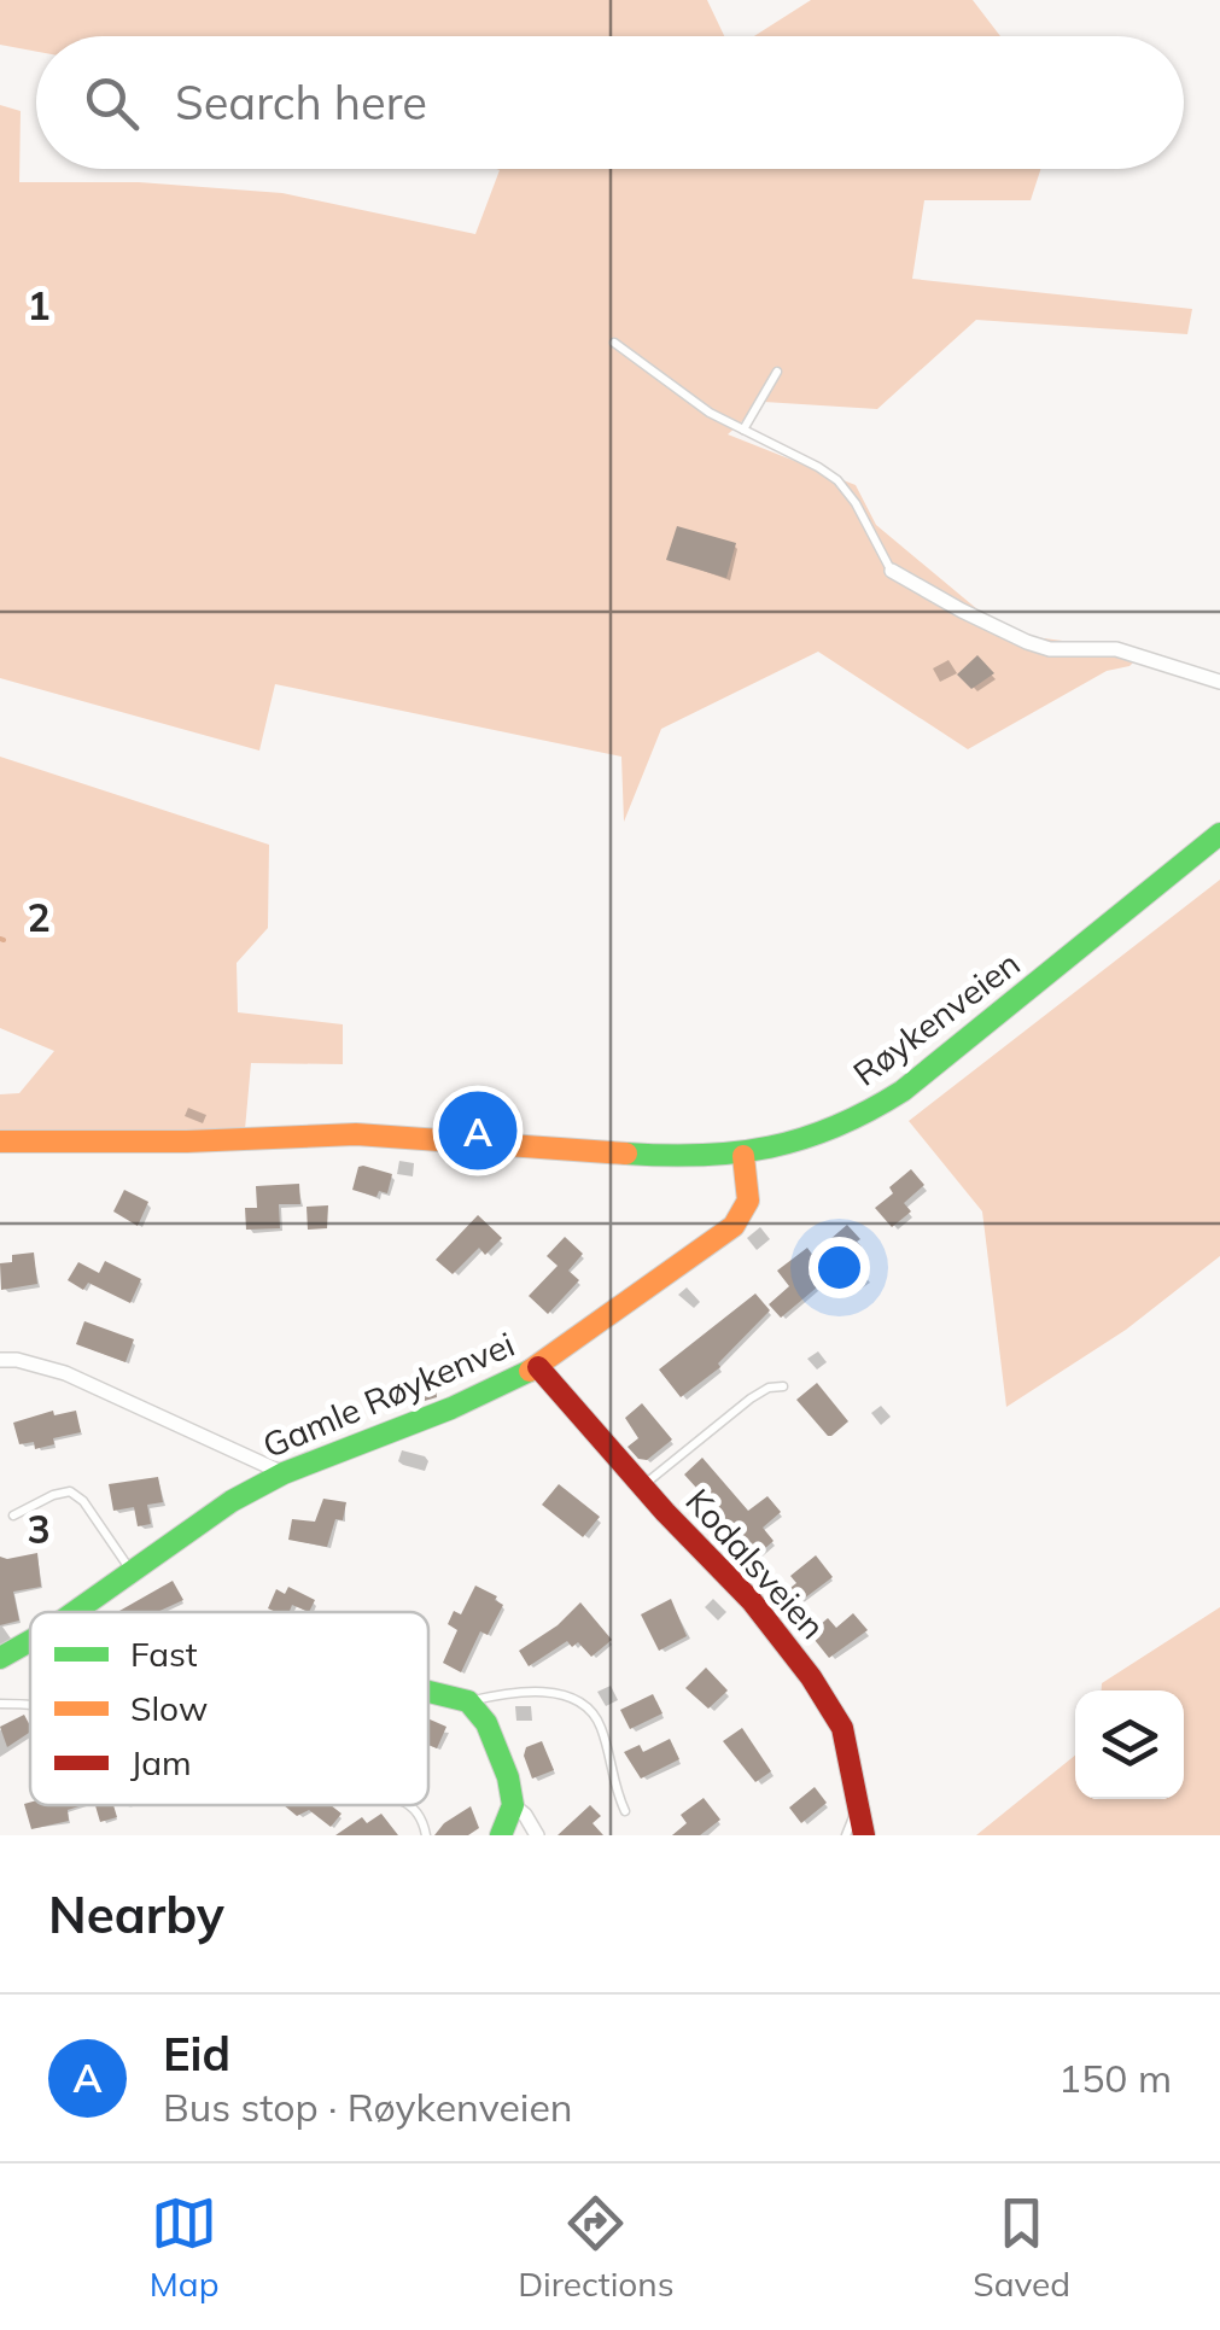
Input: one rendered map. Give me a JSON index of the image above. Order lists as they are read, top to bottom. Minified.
{"streets":{"street":["Røykenveien","Gamle Røykenvei","Kodalsveien"]},"crossings":[["Røykenveien","Gamle Røykenvei"],["Gamle Røykenvei","Kodalsveien"]],"legend":["Fast","Slow","Jam"],"page":{"search":"Search here","pins":"A","heading":"Nearby","list":[{"mark":"A","name":"Eid","note":"Bus stop · Røykenveien","value":"150 m"}],"nav":["Map","Directions","Saved"]},"grid":{"rows":["1","2","3"]}}
